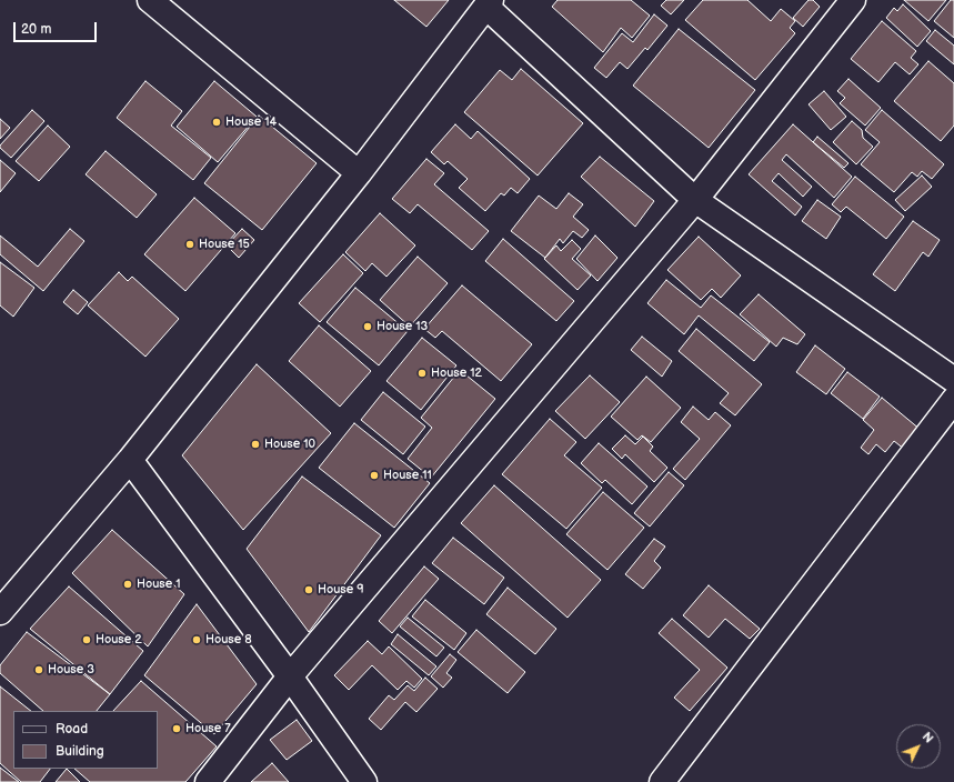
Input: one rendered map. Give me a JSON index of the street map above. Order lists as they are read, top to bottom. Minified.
{"places":["House 14","House 15","House 13","House 12","House 10","House 11","House 1","House 9","House 2","House 8","House 3","House 7"],"legend":["Road","Building"],"scale_bar":"20 m","north":"top right"}
